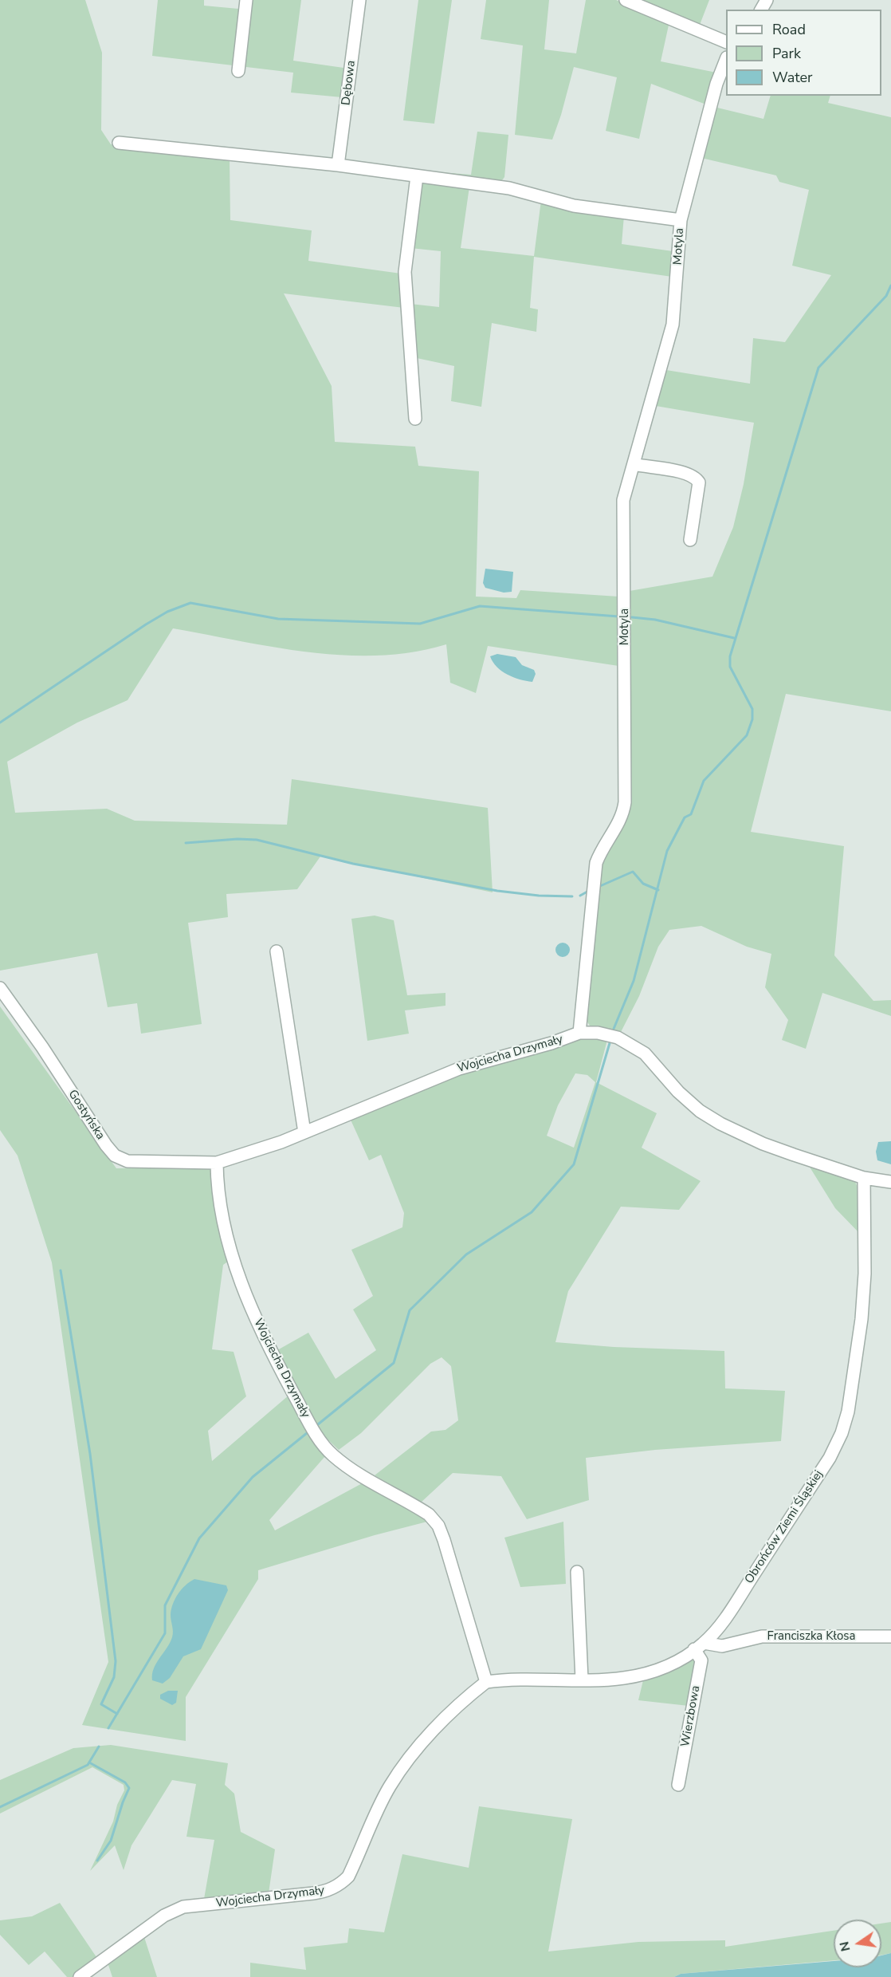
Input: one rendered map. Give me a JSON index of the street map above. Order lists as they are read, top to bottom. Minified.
{"streets":{"street":["Dębowa","Motyla","Wojciecha Drzymały","Gostyńska","Obrońców Ziemi Śląskiej","Franciszka Kłosa","Wierzbowa"]},"crossings":[["Dębowa","Motyla"],["Motyla","Wojciecha Drzymały"],["Wojciecha Drzymały","Gostyńska"],["Wojciecha Drzymały","Obrońców Ziemi Śląskiej"],["Obrońców Ziemi Śląskiej","Franciszka Kłosa"],["Obrońców Ziemi Śląskiej","Wierzbowa"],["Franciszka Kłosa","Wierzbowa"]],"legend":["Road","Park","Water"],"north":"left"}
